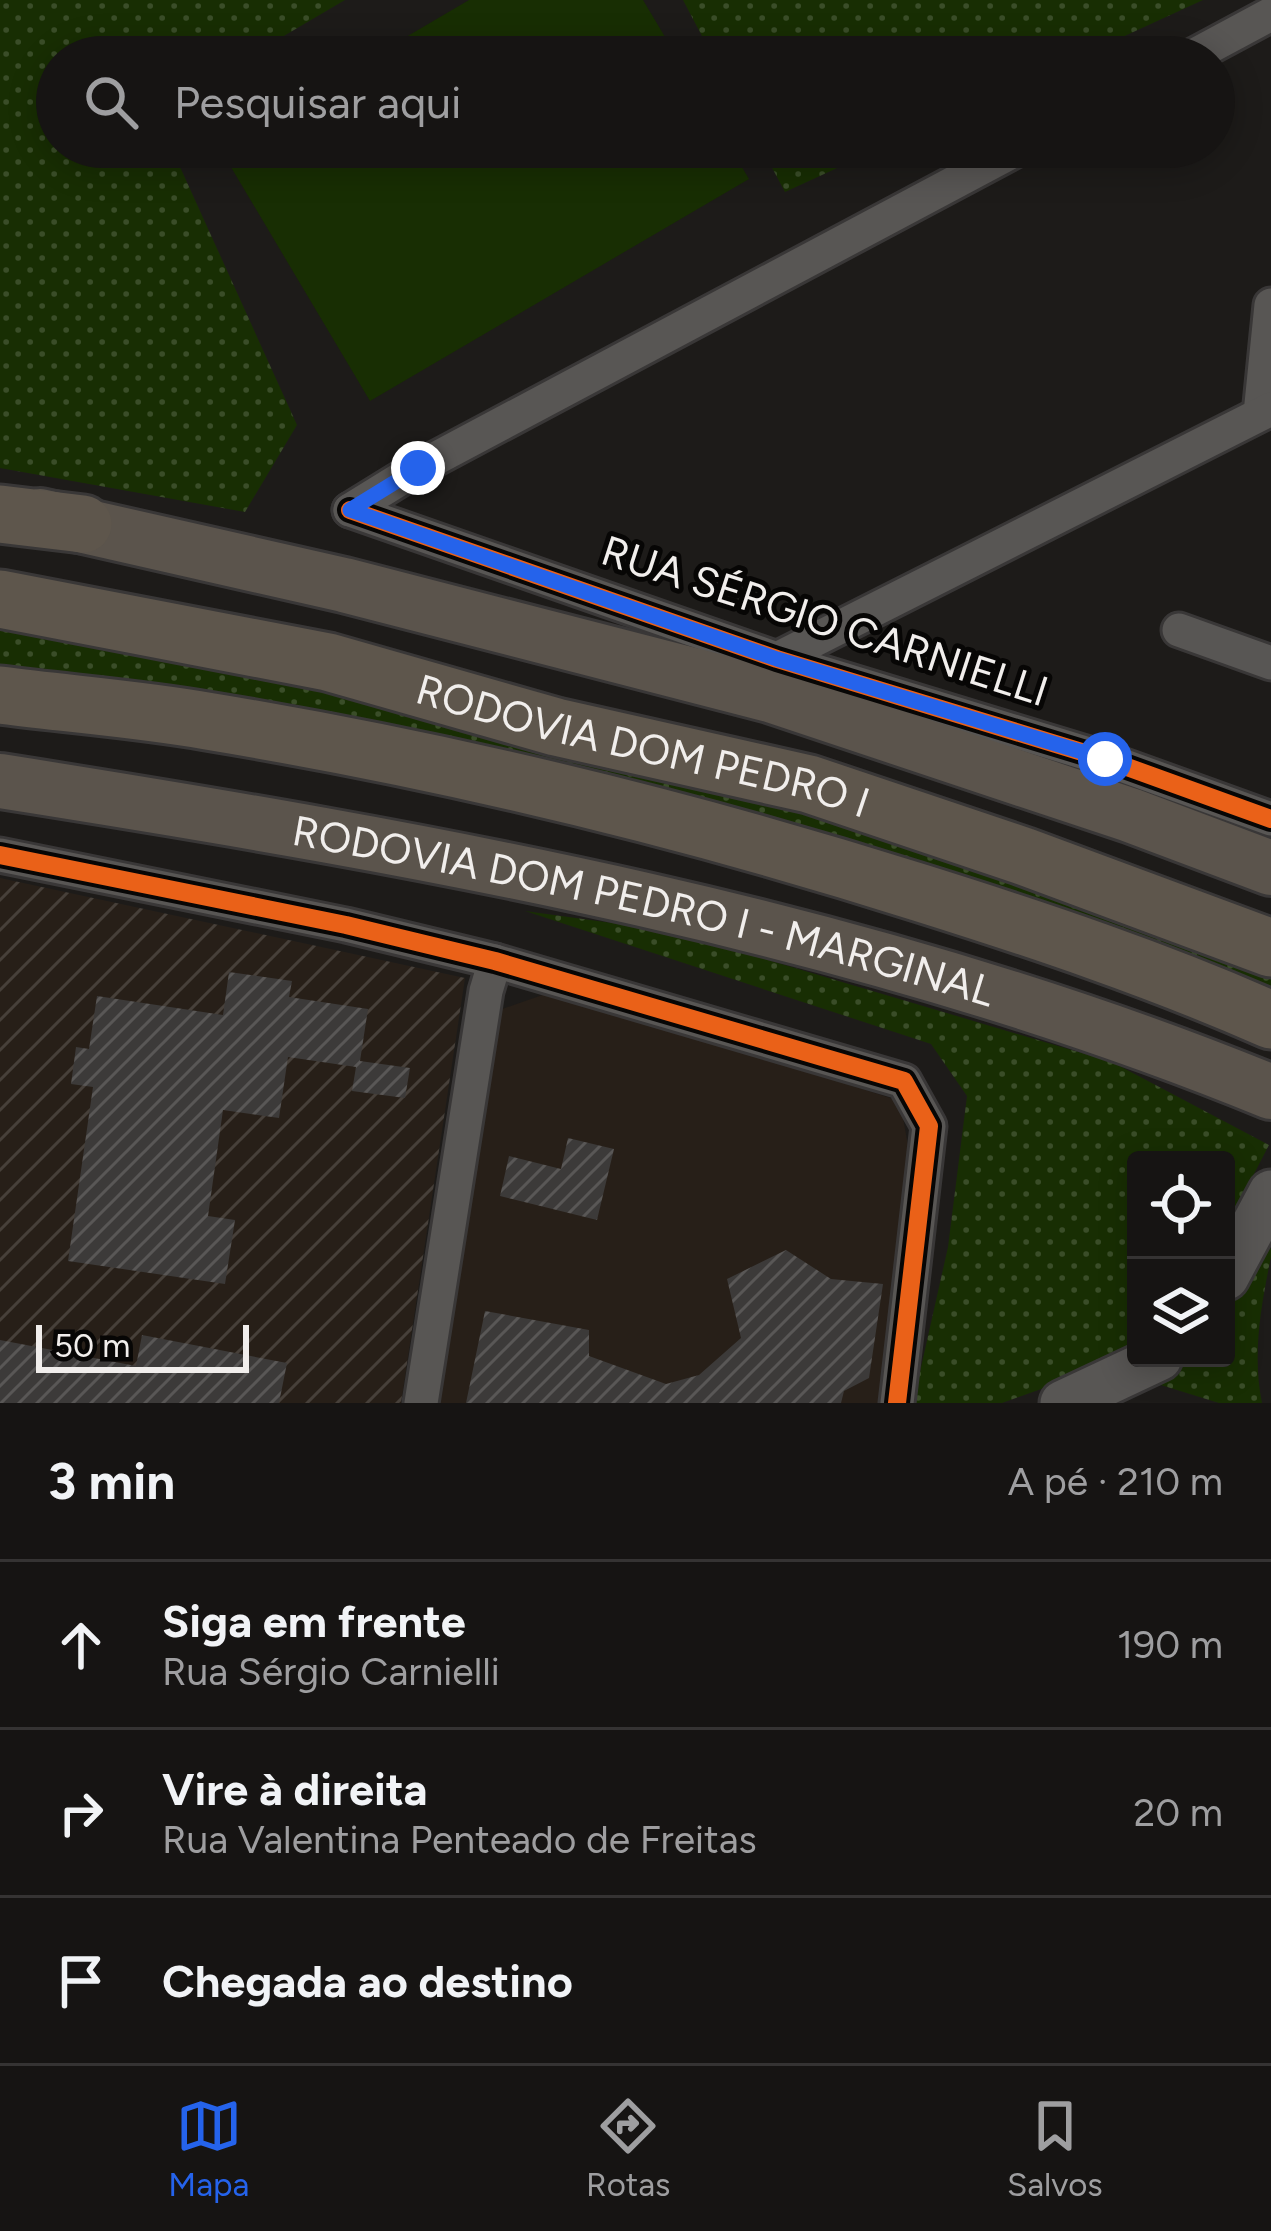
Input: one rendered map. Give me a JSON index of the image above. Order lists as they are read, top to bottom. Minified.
{"streets":{"highway":["RODOVIA DOM PEDRO I","RODOVIA DOM PEDRO I - MARGINAL"],"street":["RUA SÉRGIO CARNIELLI"]},"scale_bar":"50 m","page":{"search":"Pesquisar aqui","scale":"50 m","heading":["3 min","A pé · 210 m"],"list":[["Siga em frente","Rua Sérgio Carnielli","190 m"],["Vire à direita","Rua Valentina Penteado de Freitas","20 m"],"Chegada ao destino"],"nav":["Mapa","Rotas","Salvos"]}}
